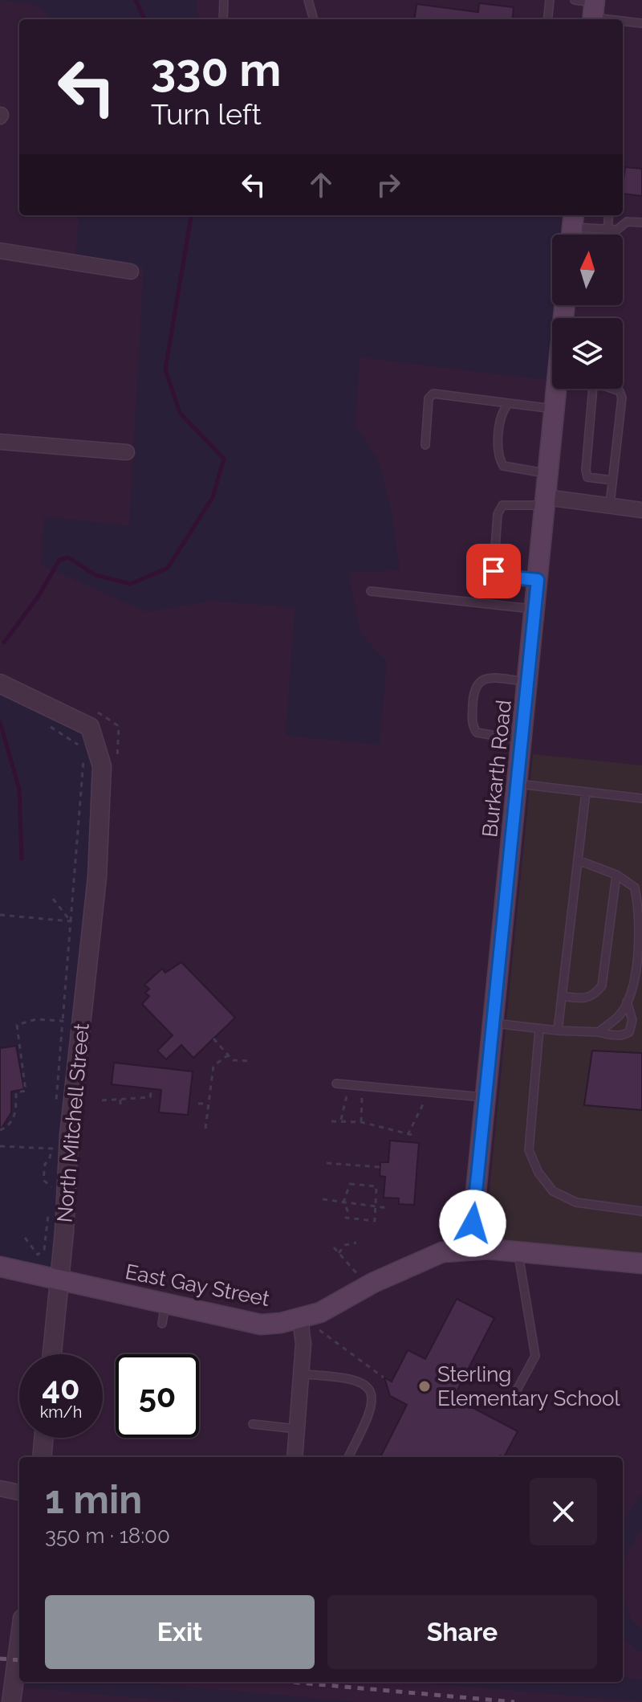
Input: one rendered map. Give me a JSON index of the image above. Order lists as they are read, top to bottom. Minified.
{"streets":{"main road":["Burkarth Road","East Gay Street"],"street":["North Mitchell Street"]},"crossings":[["Burkarth Road","East Gay Street"],["North Mitchell Street","East Gay Street"]],"places":["Sterling Elementary School"],"north":"top","page":{"turn":["330 m","Turn left"],"speed":"40 km/h","limit":"50","heading":["1 min","350 m · 18:00"],"buttons":["Exit","Share"]}}
